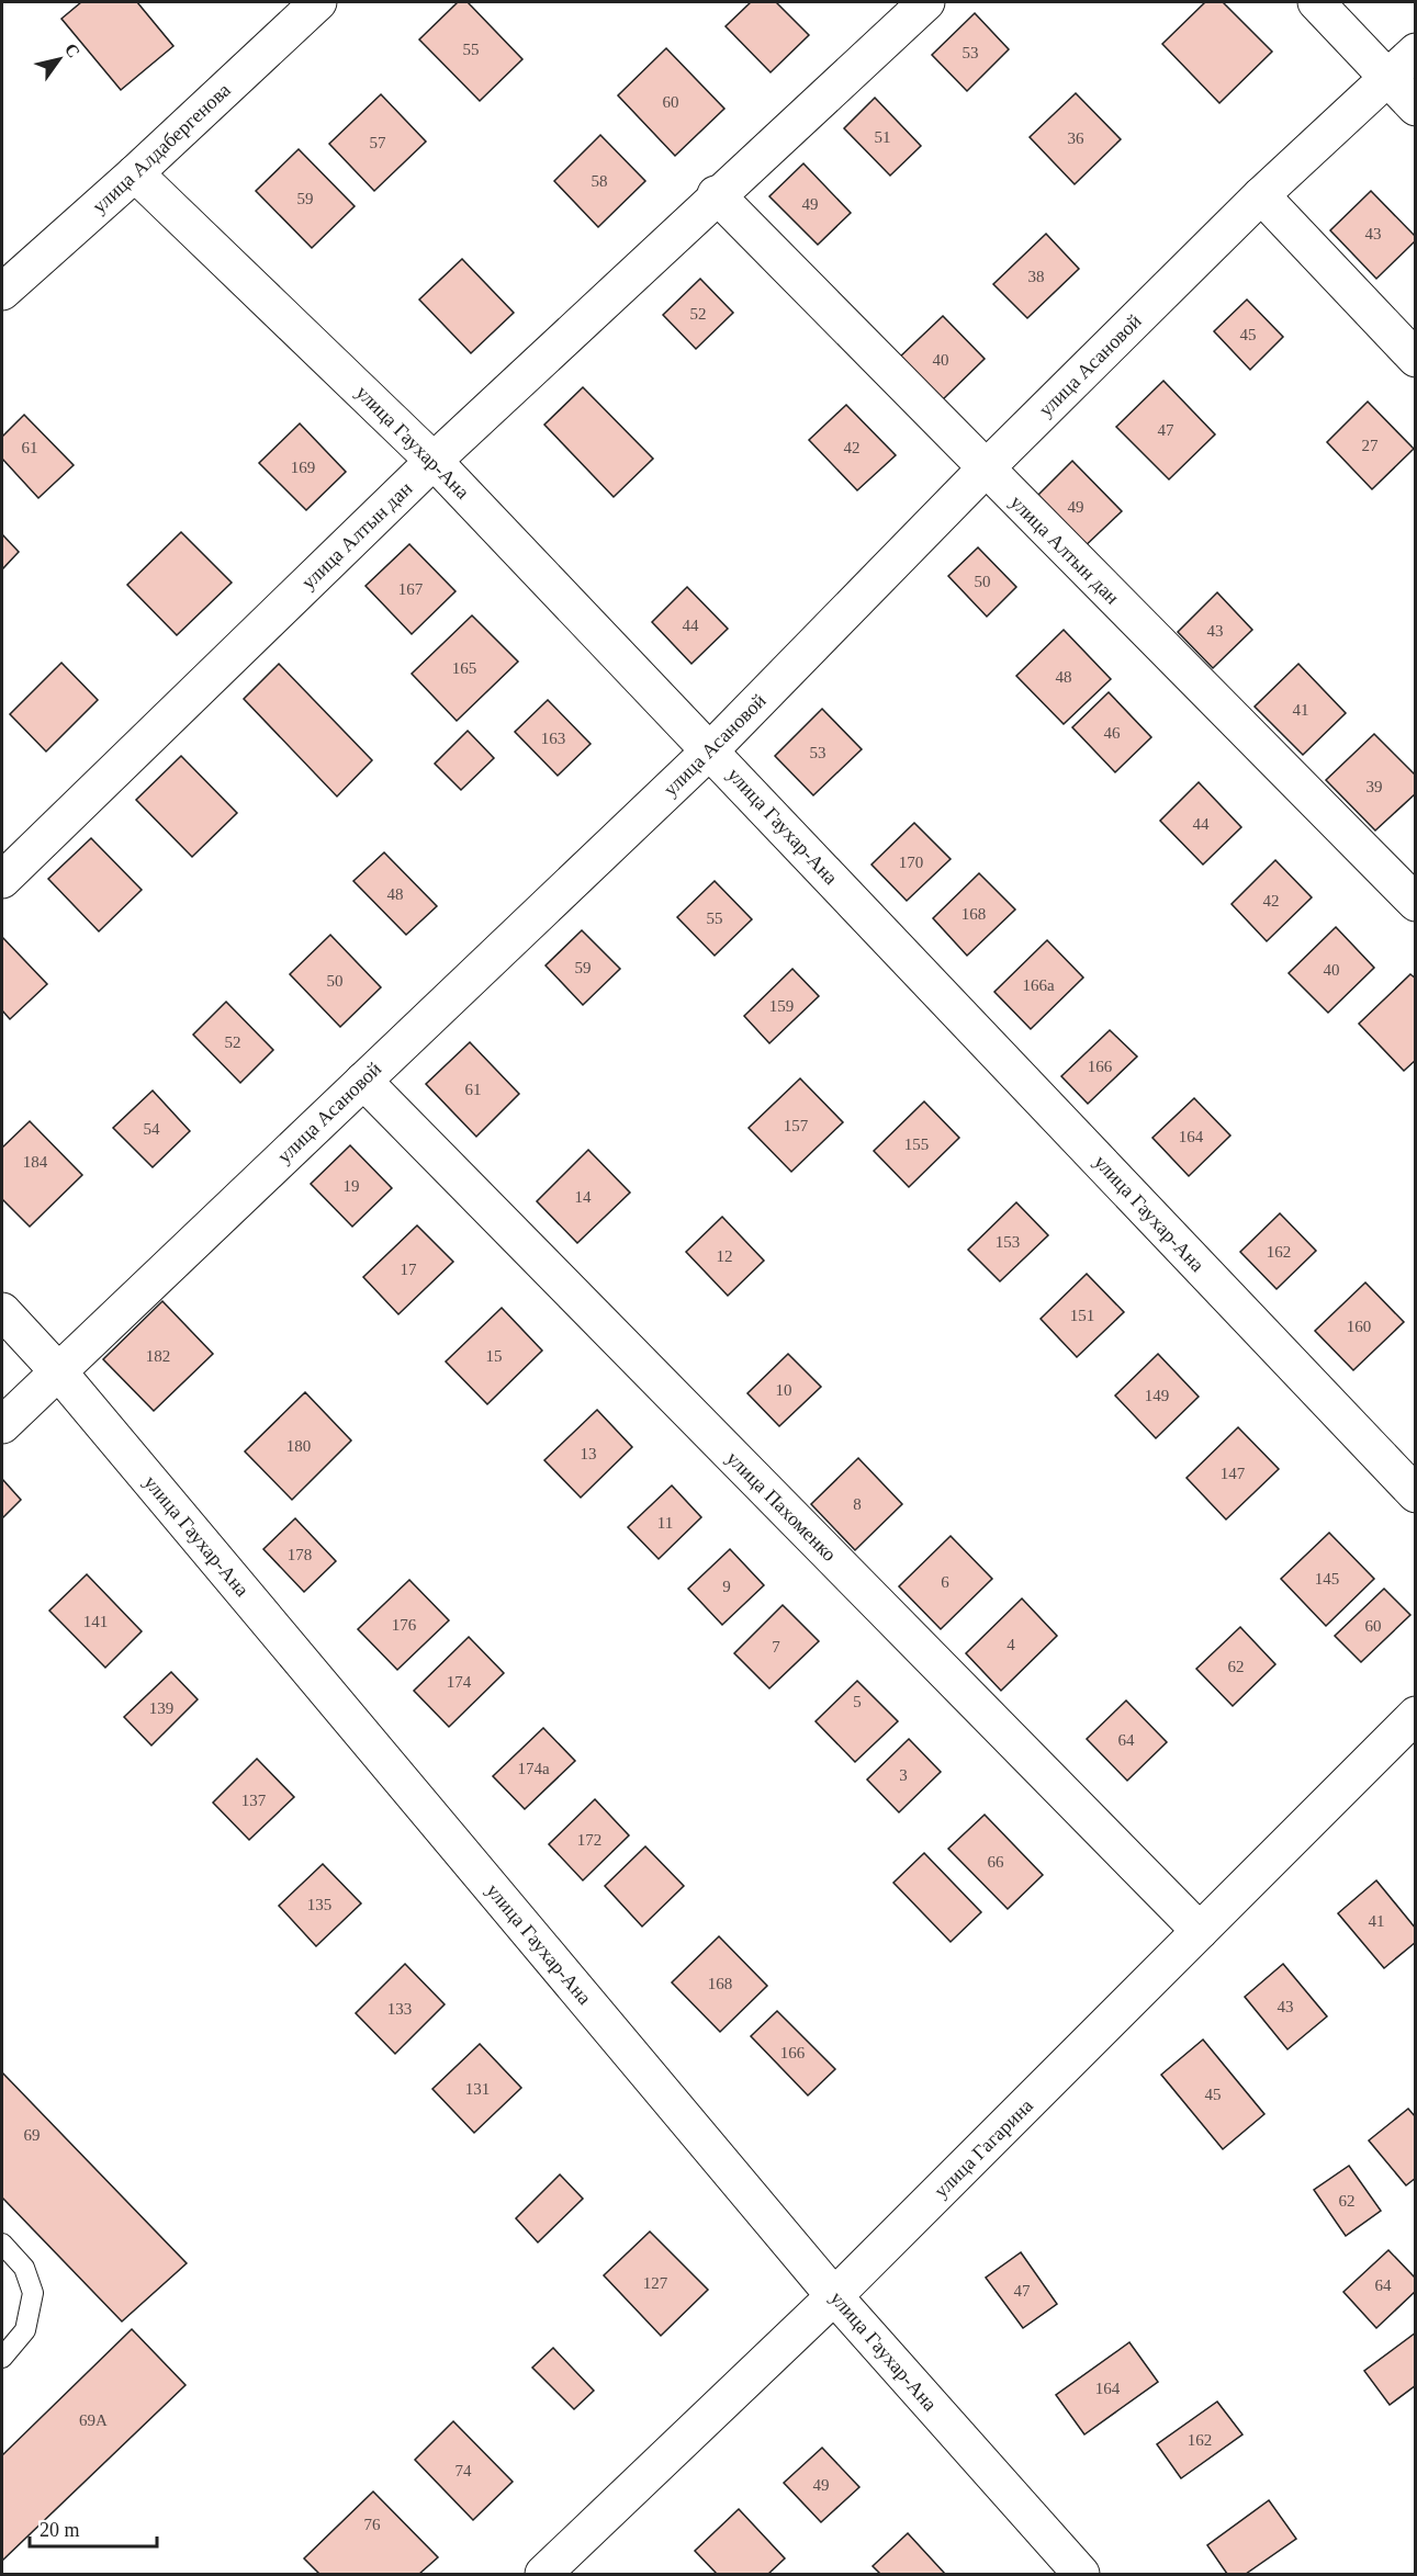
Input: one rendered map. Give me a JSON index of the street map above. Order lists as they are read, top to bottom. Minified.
{"streets":{"street":["улица Алдабергенова","улица Асановой","улица Гаухар-Ана","улица Алтын дан","улица Пахоменко","улица Гагарина"]},"crossings":[["улица Алдабергенова","улица Гаухар-Ана"],["улица Асановой","улица Гаухар-Ана"],["улица Асановой","улица Алтын дан"],["улица Асановой","улица Пахоменко"],["улица Гаухар-Ана","улица Алтын дан"],["улица Гаухар-Ана","улица Гагарина"],["улица Пахоменко","улица Гагарина"]],"house_numbers":["55","53","60","51","36","57","58","59","49","43","38","52","45","40","47","27","61","42","169","49","50","167","44","43","165","48","41","46","163","53","39","44","170","48","42","168","55","59","40","50","166а","159","52","166","61","157","54","164","155","184","19","14","153","162","12","17","151","160","182","15","10","149","180","13","147","8","11","178","145","6","9","141","176","60","4","7","62","174","5","139","64","174а","3","137","172","66","135","41","168","43","133","166","131","45","69","62","127","64","47","164","69А","162","74","49","76"],"scale_bar":"20 m","north":"top right"}
